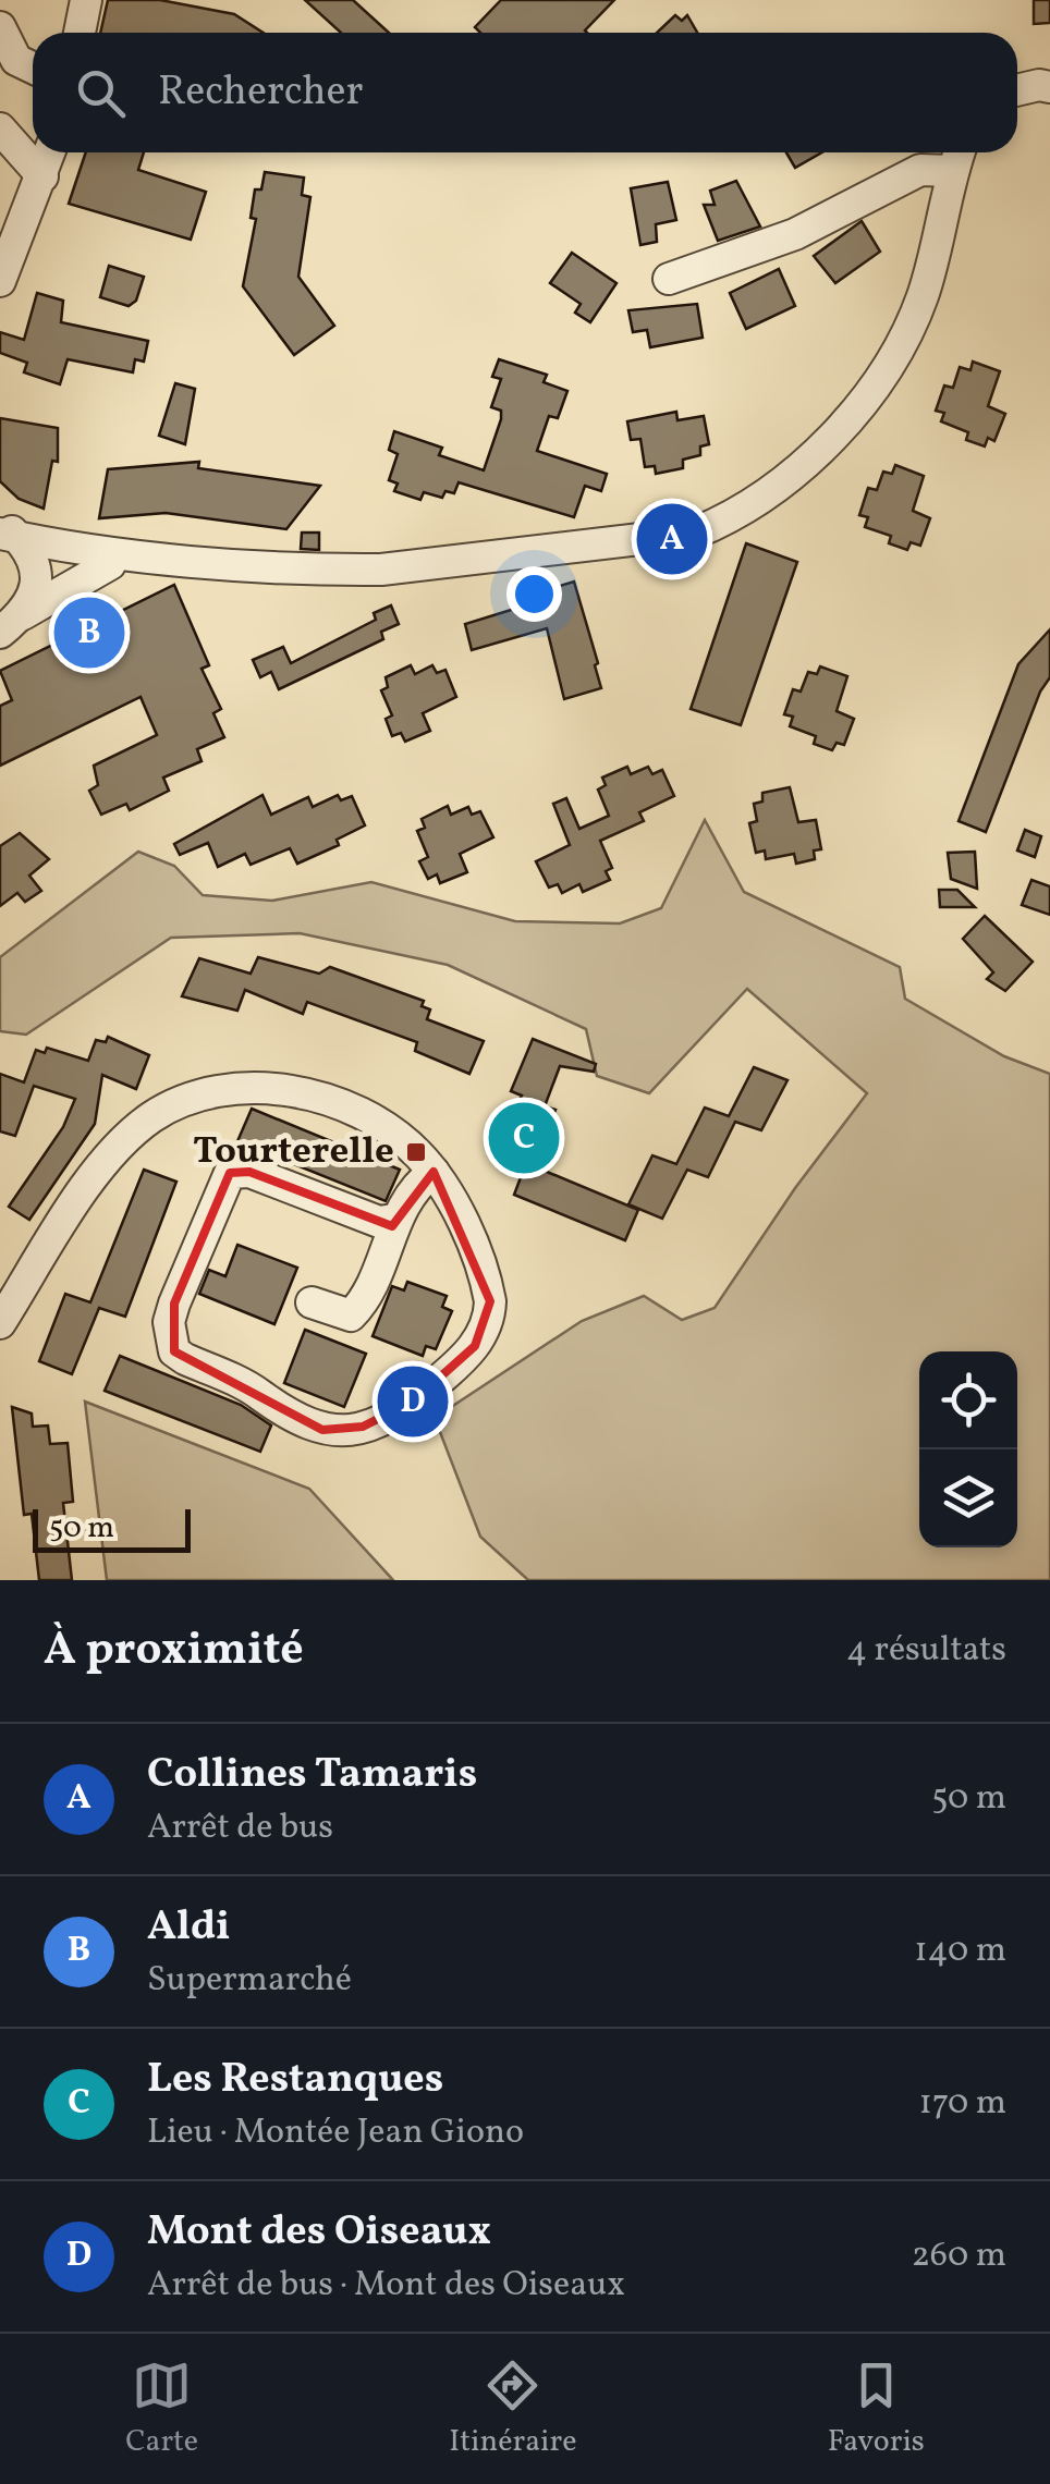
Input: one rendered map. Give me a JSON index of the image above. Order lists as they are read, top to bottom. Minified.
{"places":{"transit":["Tourterelle"]},"scale_bar":"50 m","page":{"search":"Rechercher","pins":["A","B","C","D"],"scale":"50 m","heading":["À proximité","4 résultats"],"list":[{"mark":"A","name":"Collines Tamaris","note":"Arrêt de bus","value":"50 m"},{"mark":"B","name":"Aldi","note":"Supermarché","value":"140 m"},{"mark":"C","name":"Les Restanques","note":"Lieu · Montée Jean Giono","value":"170 m"},{"mark":"D","name":"Mont des Oiseaux","note":"Arrêt de bus · Mont des Oiseaux","value":"260 m"}],"nav":["Carte","Itinéraire","Favoris"]}}
